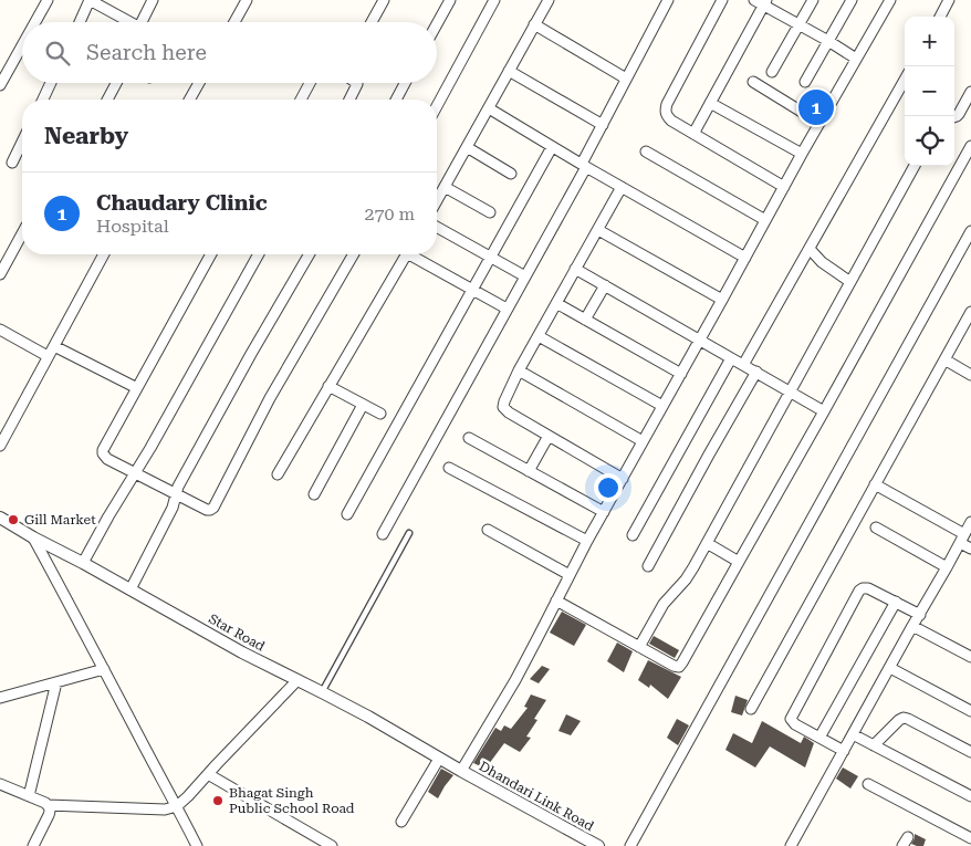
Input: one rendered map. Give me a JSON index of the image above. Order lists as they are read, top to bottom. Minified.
{"streets":{"street":["Star Road","Dhandari Link Road"]},"crossings":[["Star Road","Dhandari Link Road"]],"places":["Gill Market","Bhagat Singh Public School Road"],"page":{"map_buttons":["+","−"],"search":"Search here","pins":"1","heading":"Nearby","list":[{"mark":"1","name":"Chaudary Clinic","note":"Hospital","value":"270 m"}]}}
